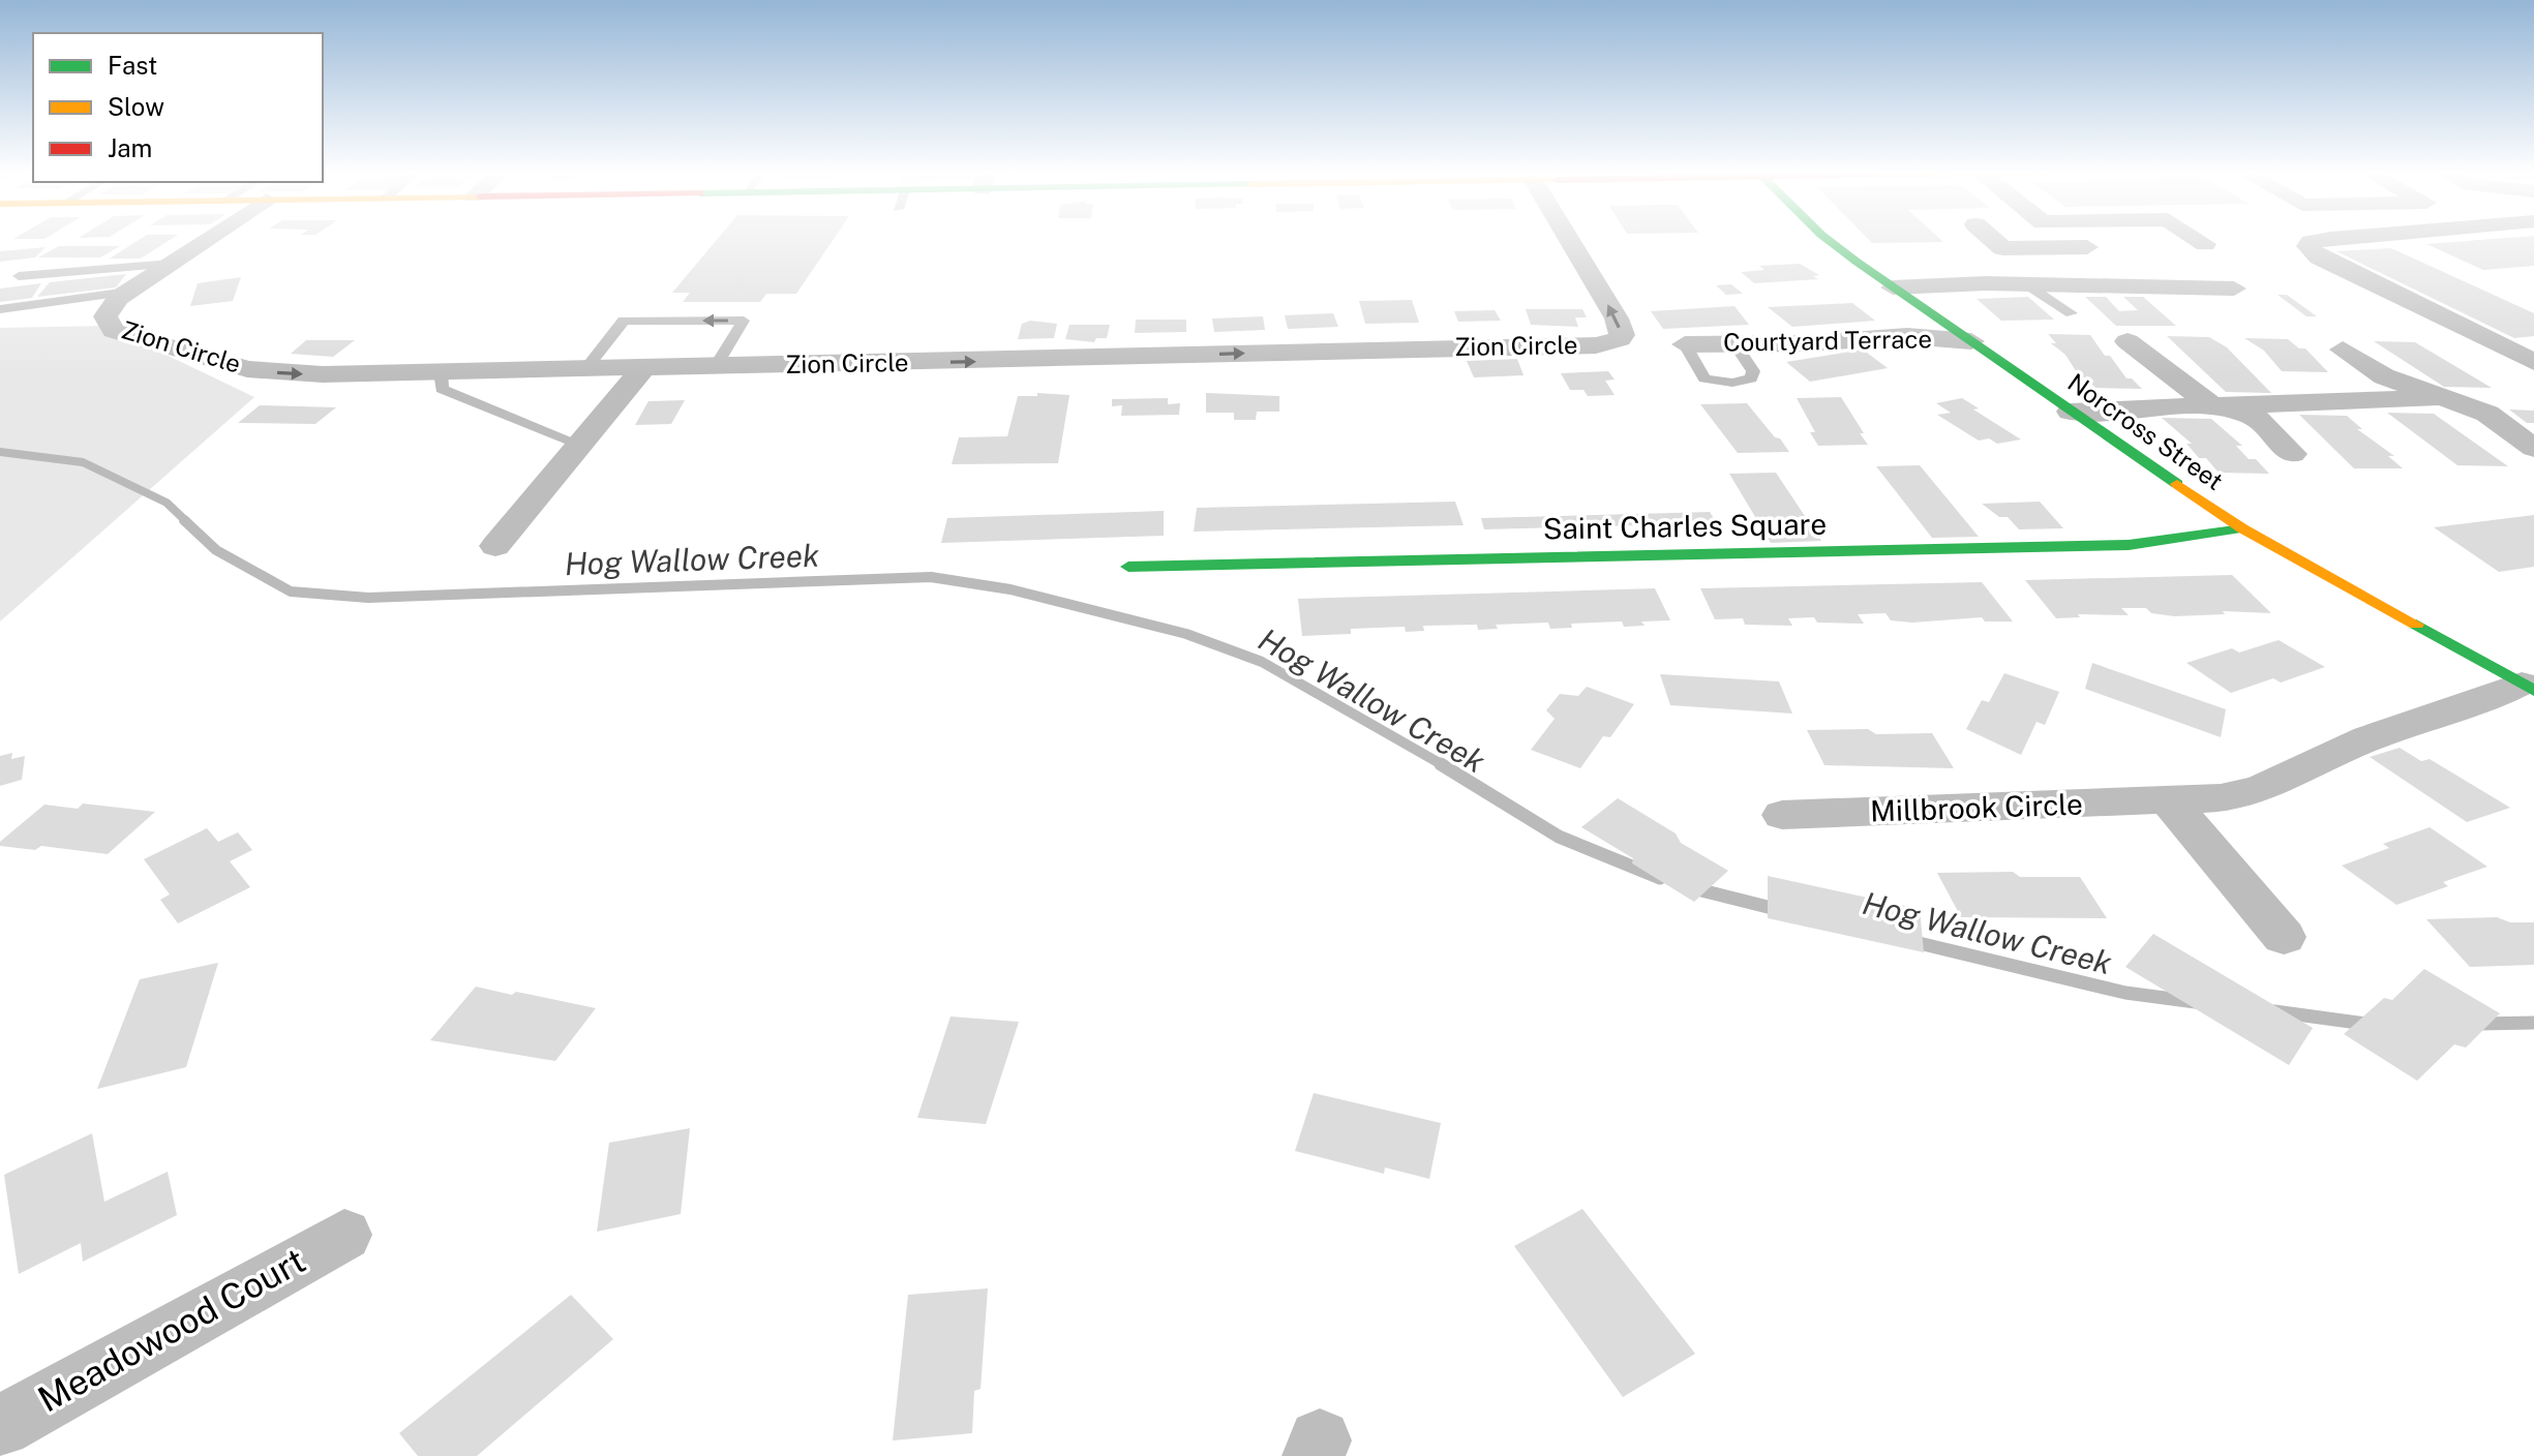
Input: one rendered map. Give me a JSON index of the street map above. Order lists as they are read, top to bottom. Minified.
{"streets":{"street":["Courtyard Terrace","Zion Circle","Norcross Street","Saint Charles Square","Millbrook Circle","Meadowood Court"]},"crossings":[["Courtyard Terrace","Norcross Street"],["Norcross Street","Saint Charles Square"],["Norcross Street","Millbrook Circle"]],"one_way":["Zion Circle"],"water":["Hog Wallow Creek"],"legend":["Fast","Slow","Jam"]}
